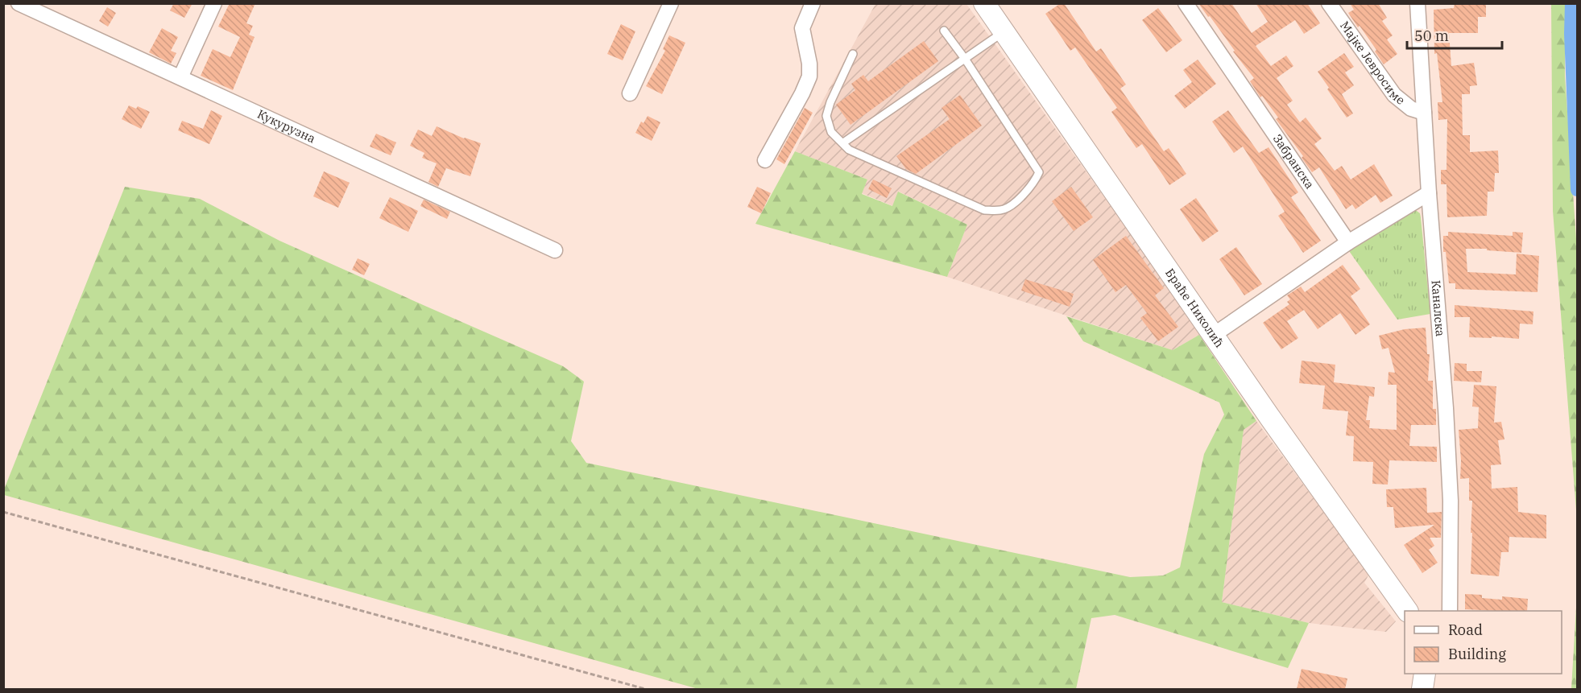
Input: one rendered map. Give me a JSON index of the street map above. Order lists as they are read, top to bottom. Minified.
{"streets":{"main road":["Браће Николић"],"street":["Мајке Јевросиме","Кукурузна","Забранска","Каналска"]},"crossings":[["Мајке Јевросиме","Каналска"]],"legend":["Road","Building"],"scale_bar":"50 m"}
